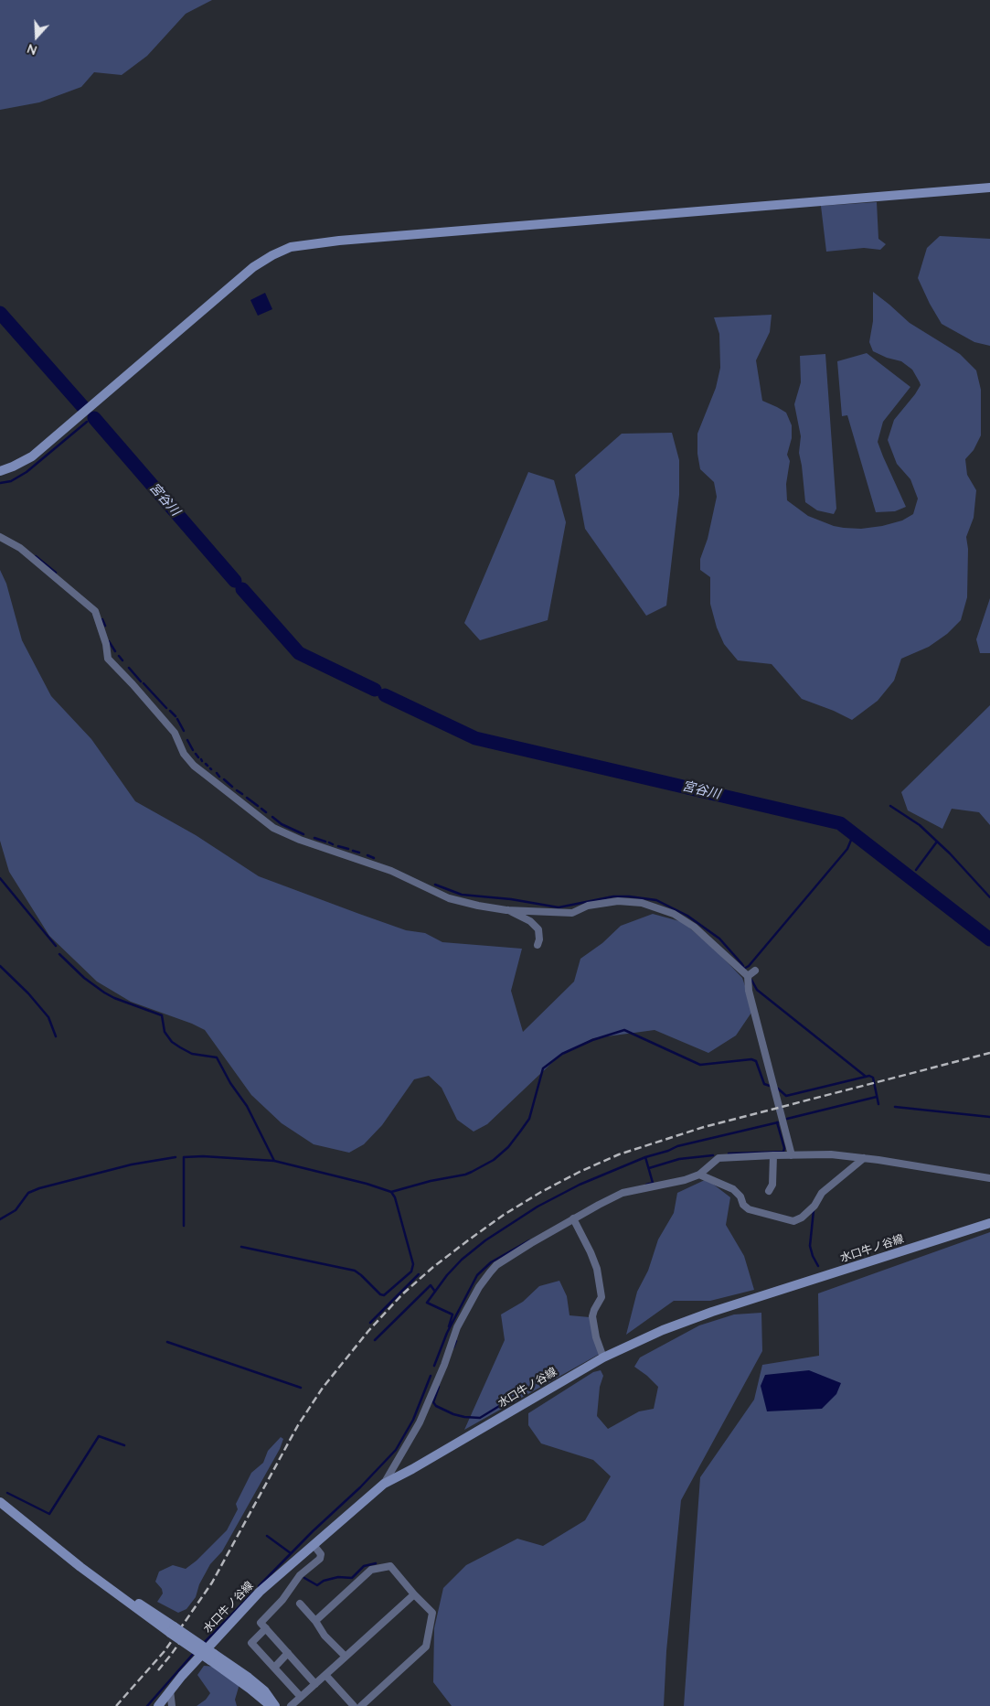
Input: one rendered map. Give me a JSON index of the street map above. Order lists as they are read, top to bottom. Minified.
{"streets":{"street":["水口牛ノ谷線"]},"water":["宮谷川"],"north":"bottom"}
